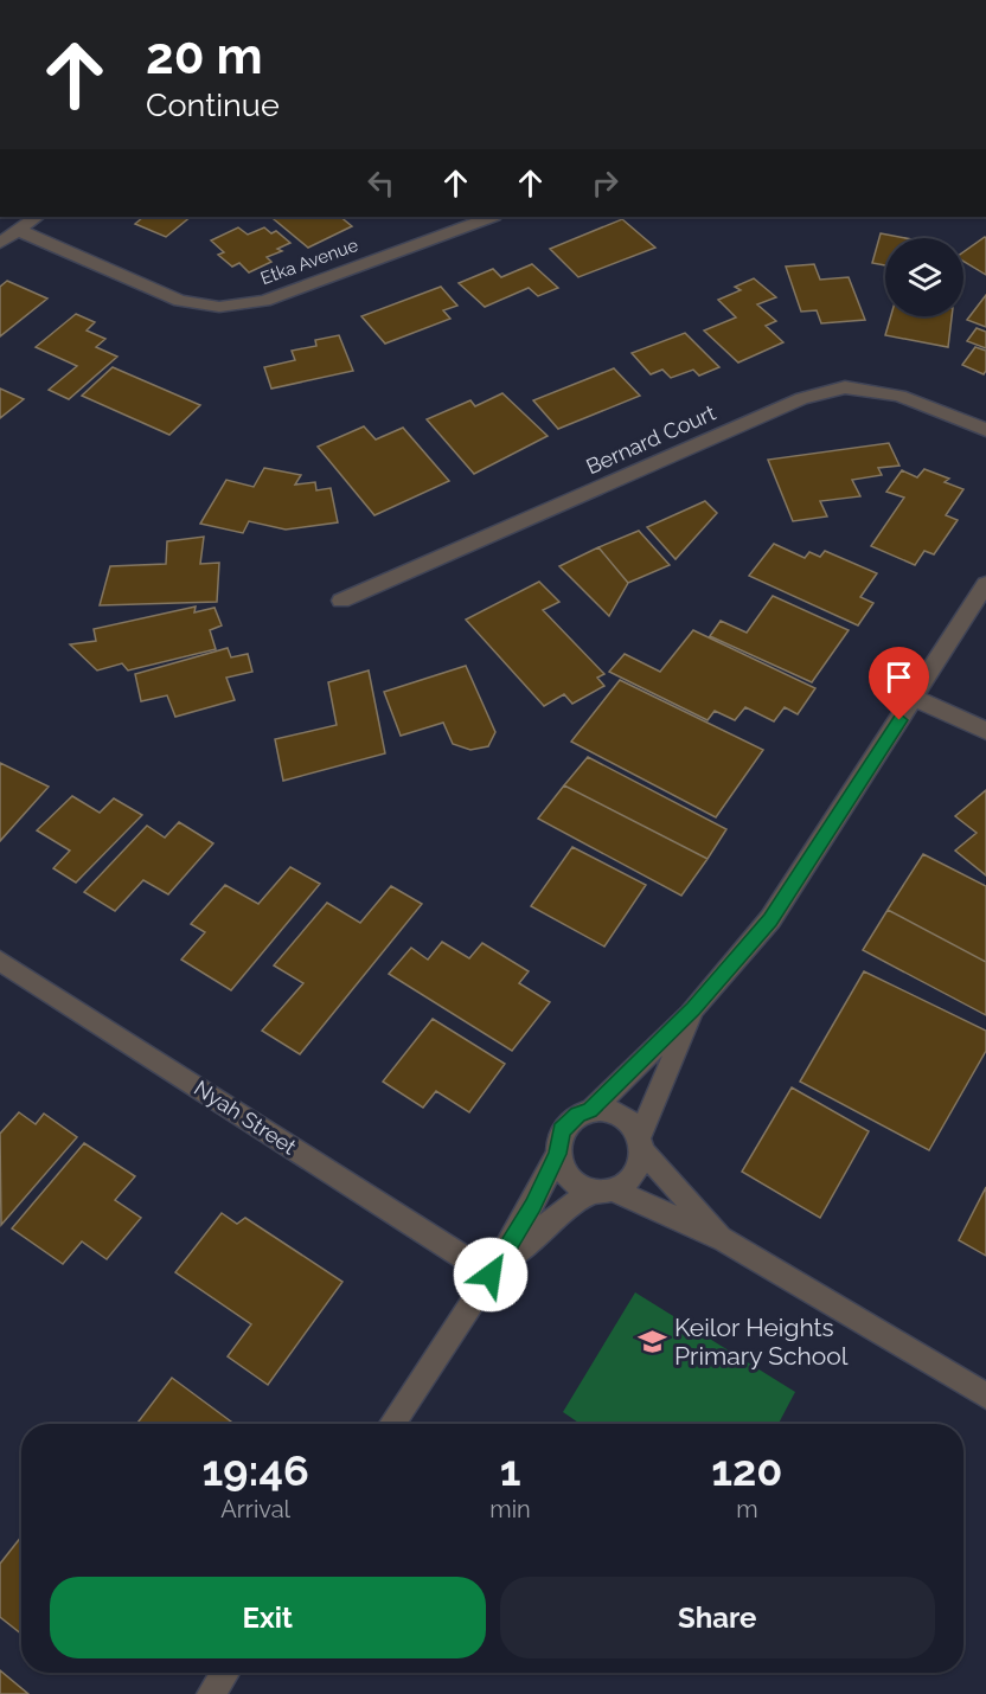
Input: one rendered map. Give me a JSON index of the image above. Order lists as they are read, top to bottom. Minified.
{"streets":{"street":["Etka Avenue","Bernard Court","Nyah Street"]},"places":{"school or university":["Keilor Heights Primary School"]},"page":{"turn":["20 m","Continue"],"eta":["19:46","Arrival","1","min","120","m"],"buttons":["Exit","Share"]}}
